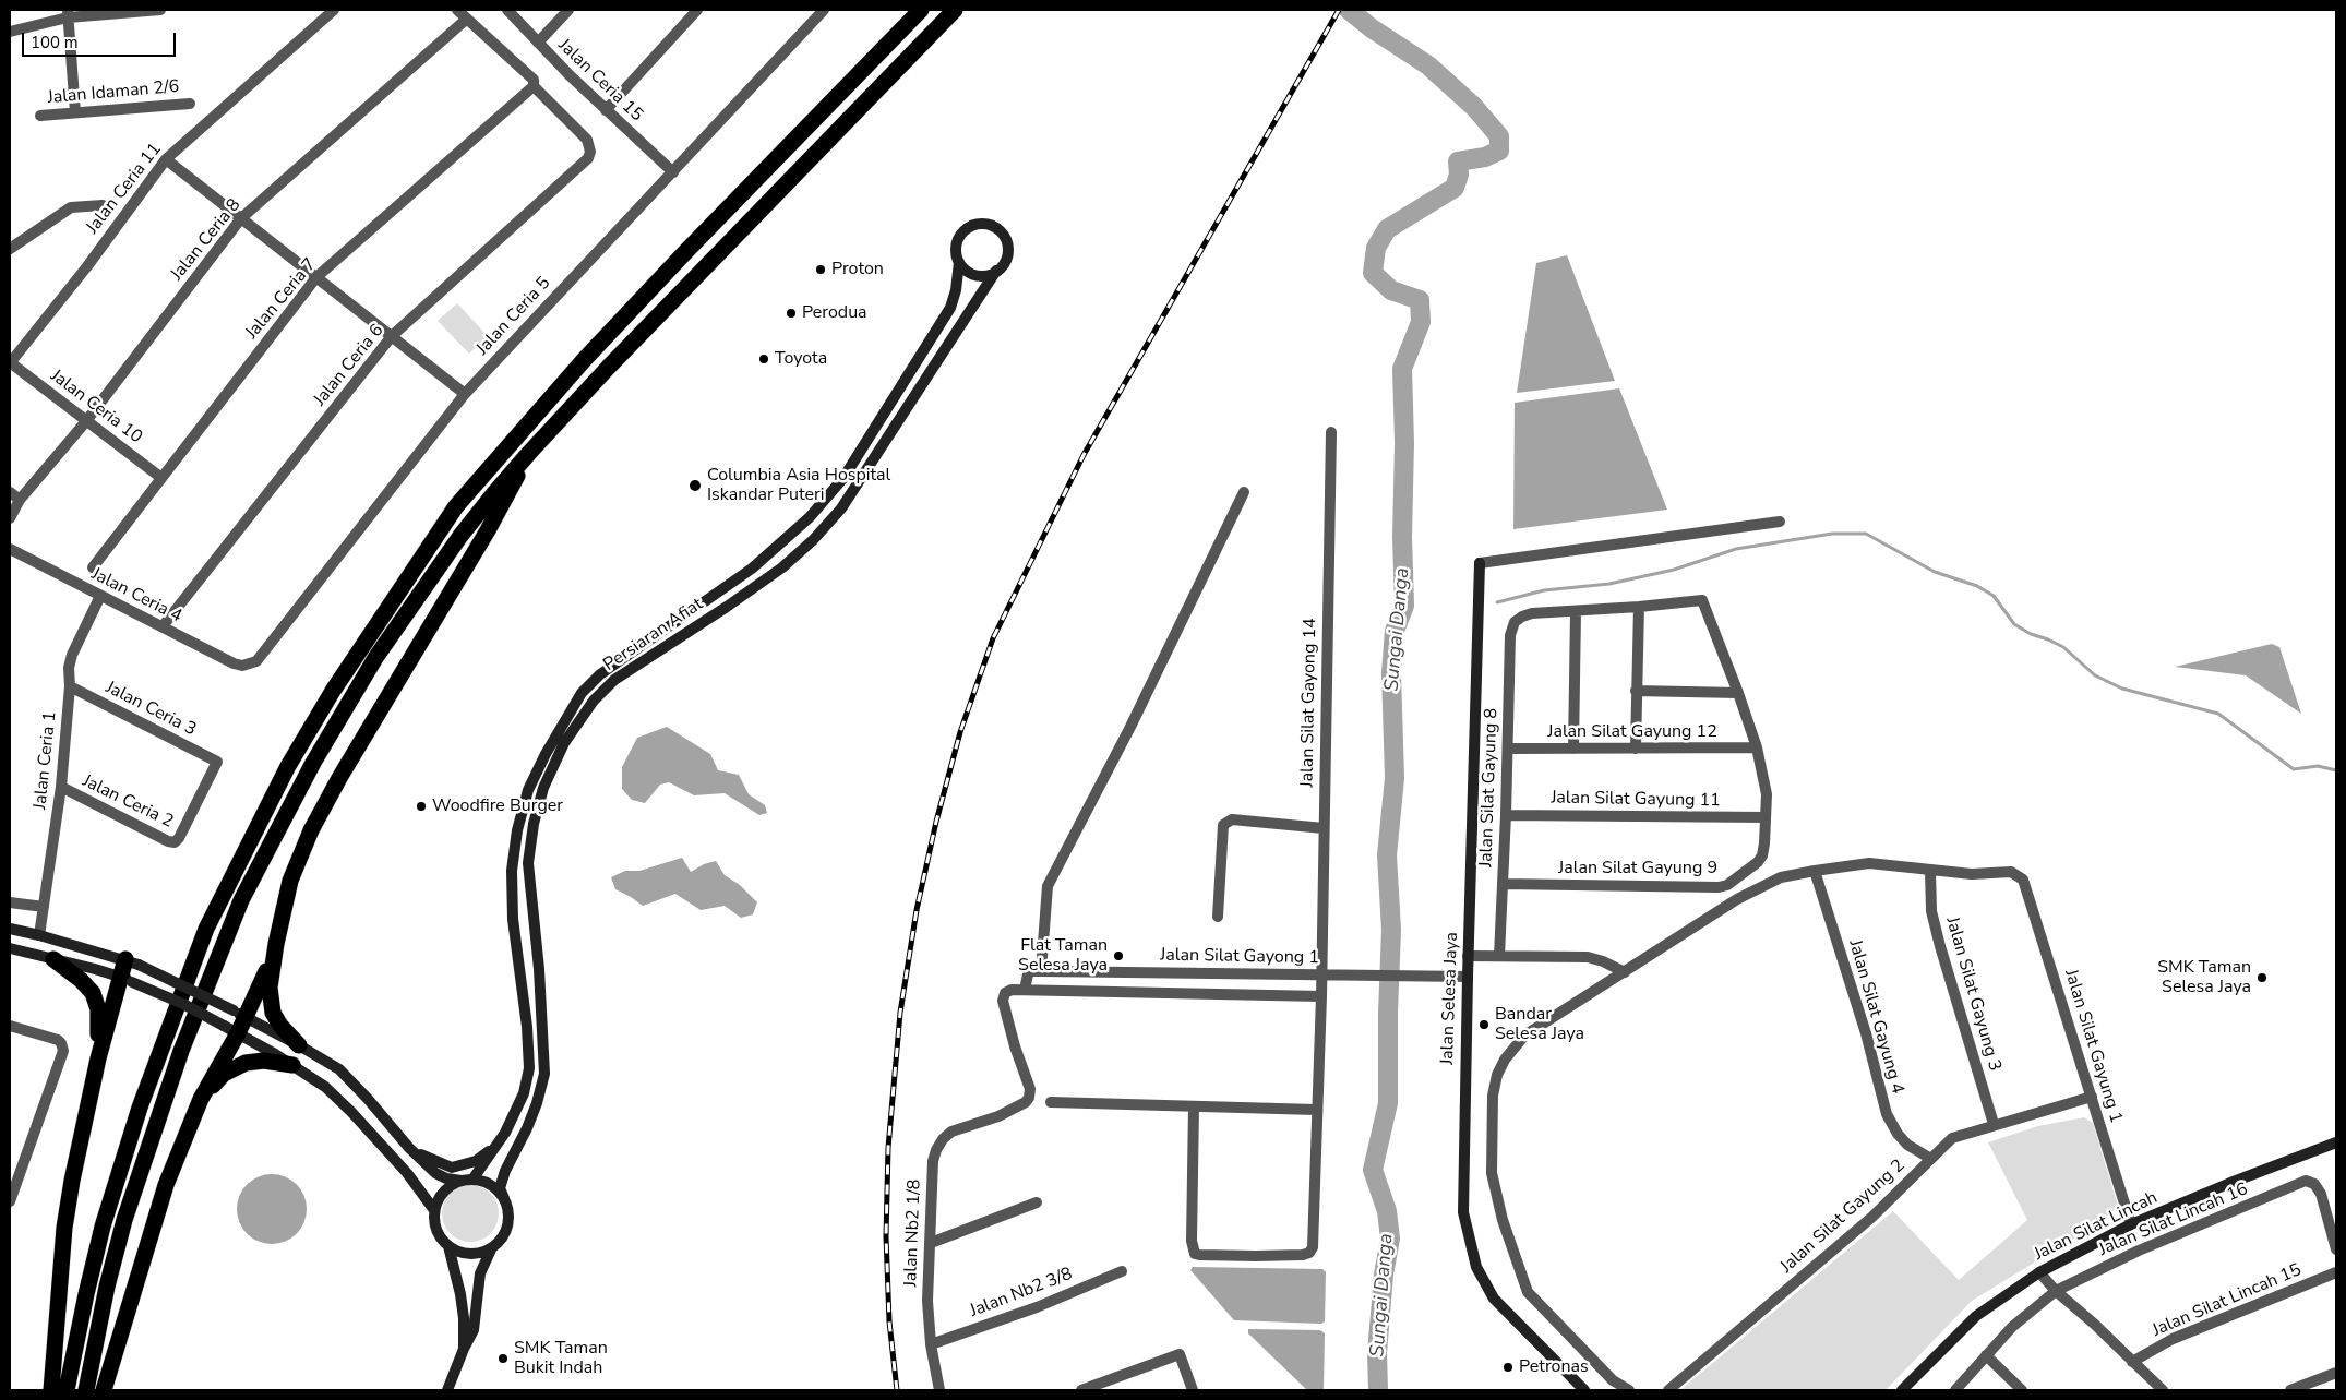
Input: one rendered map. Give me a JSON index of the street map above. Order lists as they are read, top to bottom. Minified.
{"streets":{"street":["Jalan Ceria 15","Jalan Idaman 2/6","Jalan Ceria 11","Jalan Ceria 8","Jalan Ceria 7","Jalan Ceria 5","Jalan Ceria 6","Jalan Ceria 10","Jalan Ceria 4","Persiaran Afiat","Jalan Silat Gayong 14","Jalan Ceria 3","Jalan Silat Gayung 12","Jalan Ceria 1","Jalan Silat Gayung 8","Jalan Silat Gayung 11","Jalan Ceria 2","Jalan Silat Gayung 9","Jalan Silat Gayong 1","Jalan Silat Gayung 3","Jalan Selesa Jaya","Jalan Silat Gayung 4","Jalan Silat Gayung 1","Jalan Silat Gayung 2","Jalan Silat Lincah 16","Jalan Silat Lincah","Jalan Nb2 1/8","Jalan Nb2 3/8","Jalan Silat Lincah 15"]},"crossings":[["Jalan Ceria 15","Jalan Ceria 5"],["Jalan Ceria 11","Jalan Ceria 10"],["Jalan Ceria 8","Jalan Ceria 10"],["Jalan Ceria 7","Jalan Ceria 6"],["Jalan Ceria 7","Jalan Ceria 10"],["Jalan Ceria 5","Jalan Ceria 4"],["Jalan Ceria 6","Jalan Ceria 4"],["Jalan Ceria 4","Jalan Ceria 1"],["Jalan Silat Gayong 14","Jalan Silat Gayong 1"],["Jalan Ceria 3","Jalan Ceria 1"],["Jalan Ceria 3","Jalan Ceria 2"],["Jalan Silat Gayung 12","Jalan Silat Gayung 8"],["Jalan Ceria 1","Jalan Ceria 2"],["Jalan Silat Gayung 8","Jalan Silat Gayung 11"],["Jalan Silat Gayung 8","Jalan Silat Gayung 9"],["Jalan Silat Gayung 11","Jalan Silat Gayung 9"],["Jalan Silat Gayong 1","Jalan Selesa Jaya"],["Jalan Silat Gayung 3","Jalan Silat Gayung 1"],["Jalan Silat Gayung 3","Jalan Silat Gayung 2"],["Jalan Silat Gayung 4","Jalan Silat Gayung 2"],["Jalan Silat Gayung 1","Jalan Silat Gayung 2"],["Jalan Silat Gayung 1","Jalan Silat Lincah"],["Jalan Nb2 1/8","Jalan Nb2 3/8"]],"water":["Sungai Danga"],"places":["Proton","Perodua","Toyota","Columbia Asia Hospital Iskandar Puteri","Woodfire Burger","Flat Taman Selesa Jaya","SMK Taman Selesa Jaya","Bandar Selesa Jaya","SMK Taman Bukit Indah","Petronas"],"scale_bar":"100 m"}
